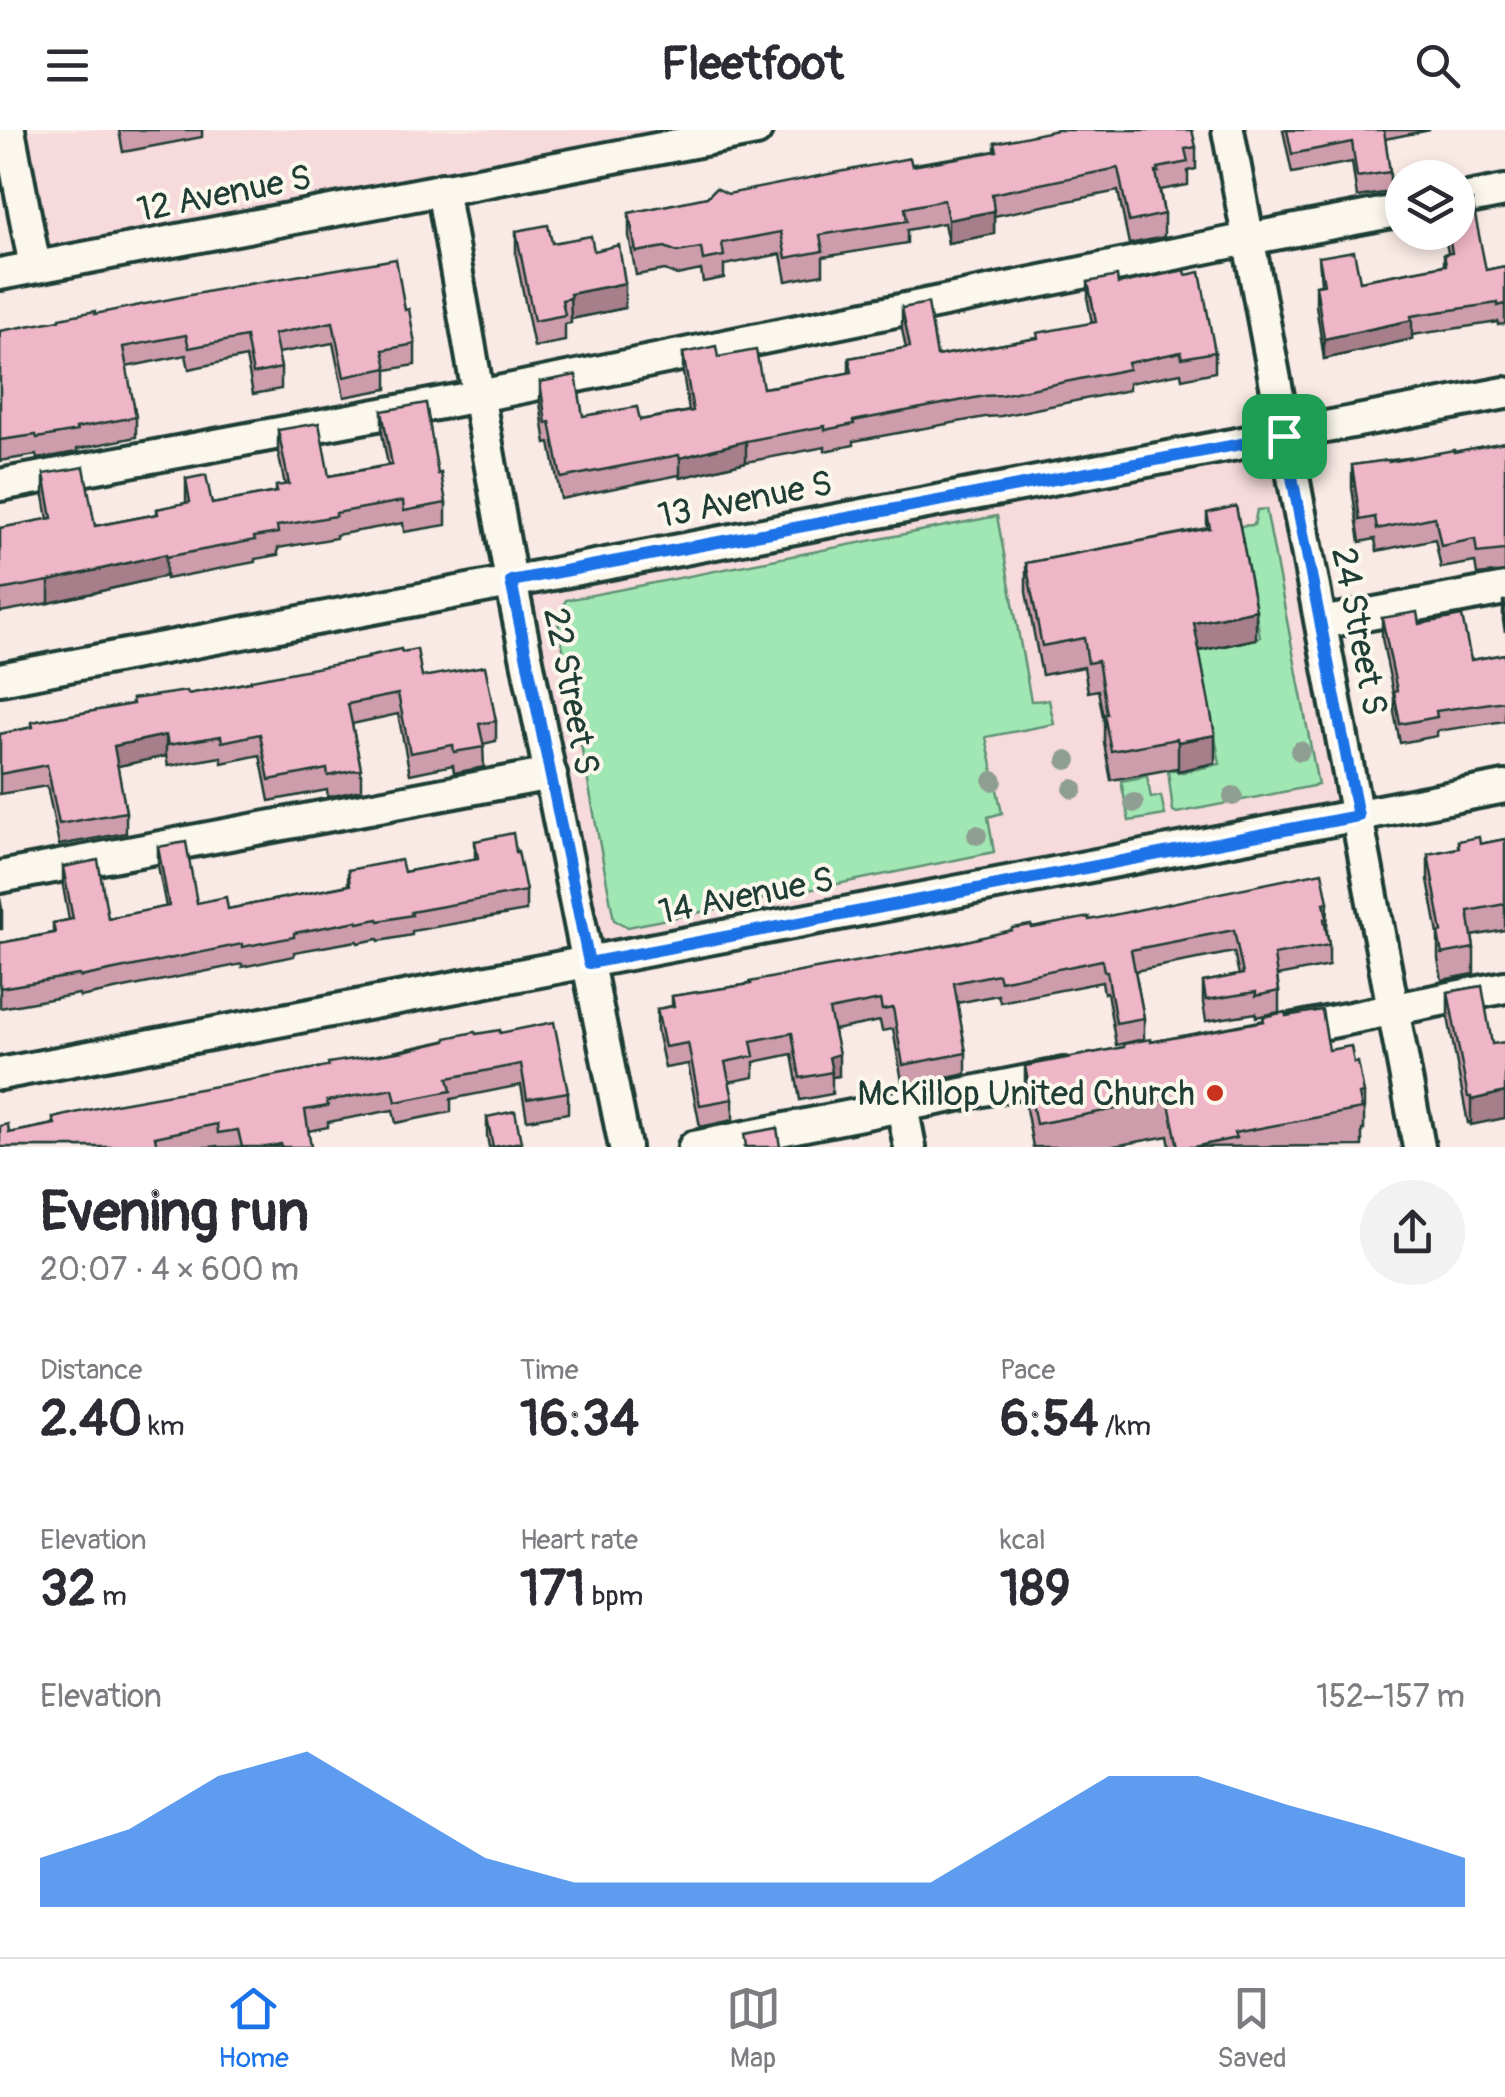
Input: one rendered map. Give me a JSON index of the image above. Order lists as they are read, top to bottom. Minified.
{"streets":{"street":["12 Avenue S","13 Avenue S","24 Street S","22 Street S","14 Avenue S"]},"crossings":[["12 Avenue S","22 Street S"],["13 Avenue S","24 Street S"],["13 Avenue S","22 Street S"],["24 Street S","14 Avenue S"],["22 Street S","14 Avenue S"]],"places":["McKillop United Church"],"page":{"header":"Fleetfoot","heading":["Evening run","20:07 · 4 × 600 m"],"stats":[["Distance","2.40 km"],["Time","16:34"],["Pace","6:54 /km"],["Elevation","32 m"],["Heart rate","171 bpm"],["kcal","189"]],"chart":["Elevation","152–157 m"],"tabs":["Home","Map","Saved"]}}
